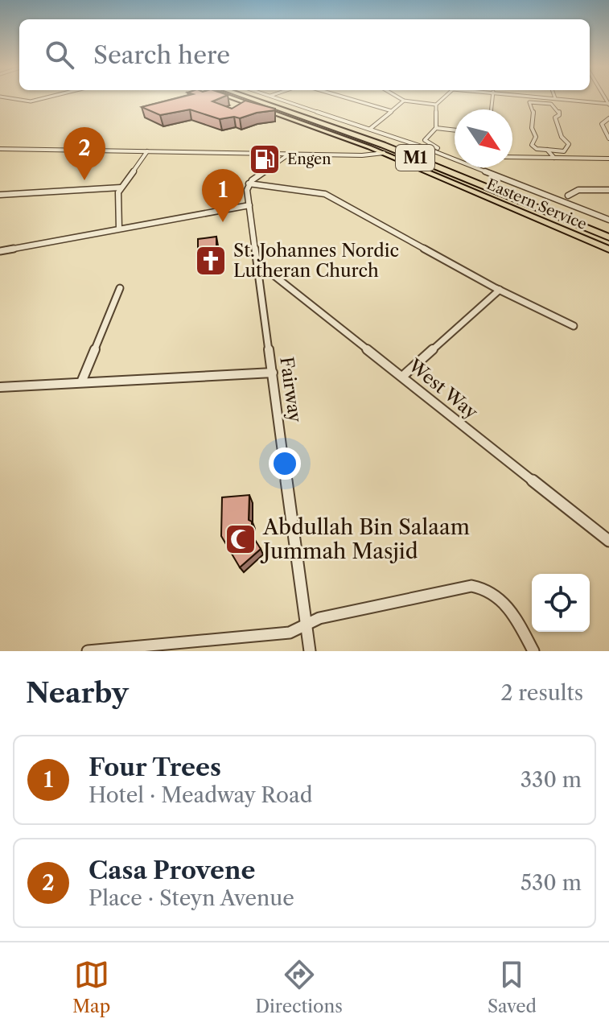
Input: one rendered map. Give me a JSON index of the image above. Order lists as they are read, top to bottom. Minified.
{"streets":{"highway":["M1"],"main road":["Eastern Service"],"street":["West Way","Fairway"]},"crossings":[["West Way","Fairway"]],"places":{"fuel station":["Engen"],"church":["St. Johannes Nordic Lutheran Church"],"mosque":["Abdullah Bin Salaam Jummah Masjid"]},"north":"bottom right","page":{"search":"Search here","pins":["2","1"],"heading":["Nearby","2 results"],"list":[{"mark":"1","name":"Four Trees","note":"Hotel · Meadway Road","value":"330 m"},{"mark":"2","name":"Casa Provene","note":"Place · Steyn Avenue","value":"530 m"}],"nav":["Map","Directions","Saved"]}}
